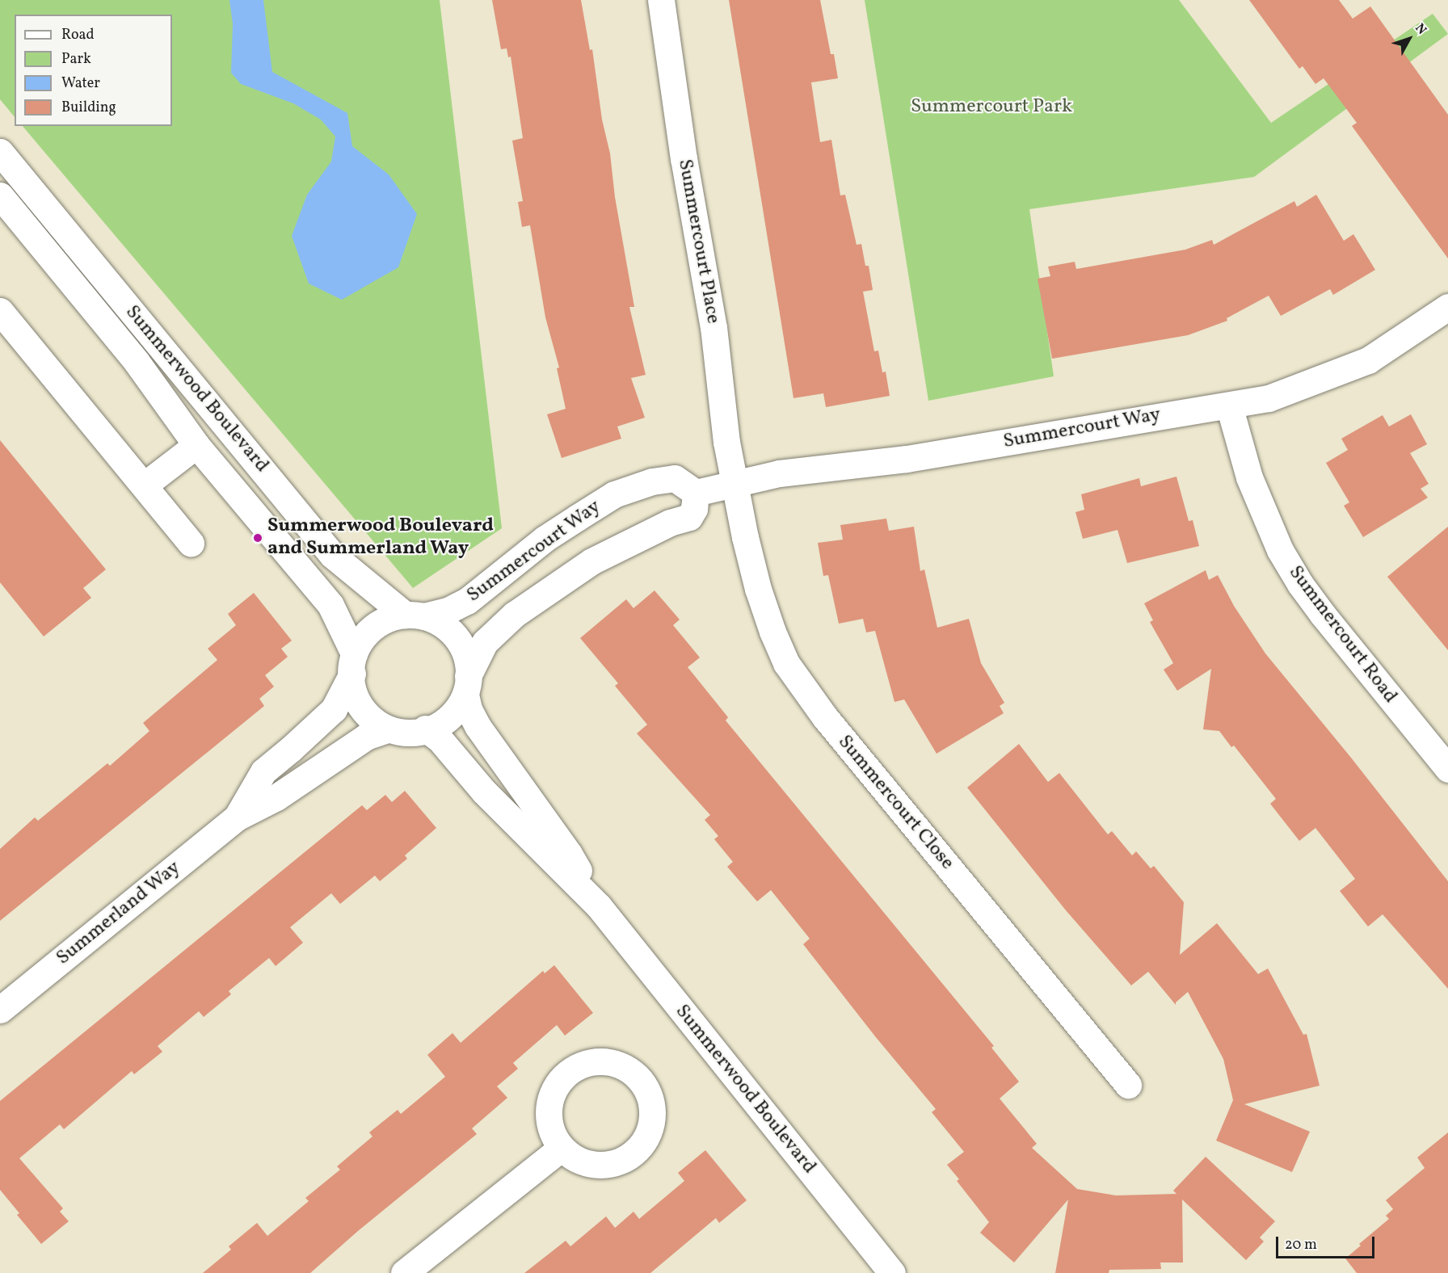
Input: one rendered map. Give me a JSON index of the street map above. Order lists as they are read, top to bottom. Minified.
{"streets":{"street":["Summercourt Place","Summerwood Boulevard","Summercourt Way","Summercourt Road","Summercourt Close","Summerland Way"]},"crossings":[["Summercourt Place","Summercourt Way"],["Summercourt Place","Summercourt Close"],["Summerwood Boulevard","Summercourt Way"],["Summerwood Boulevard","Summerland Way"],["Summercourt Way","Summercourt Road"],["Summercourt Way","Summercourt Close"],["Summercourt Way","Summerland Way"]],"parks":["Summercourt Park"],"places":["Summerwood Boulevard and Summerland Way"],"legend":["Road","Park","Water","Building"],"scale_bar":"20 m","north":"top right"}
